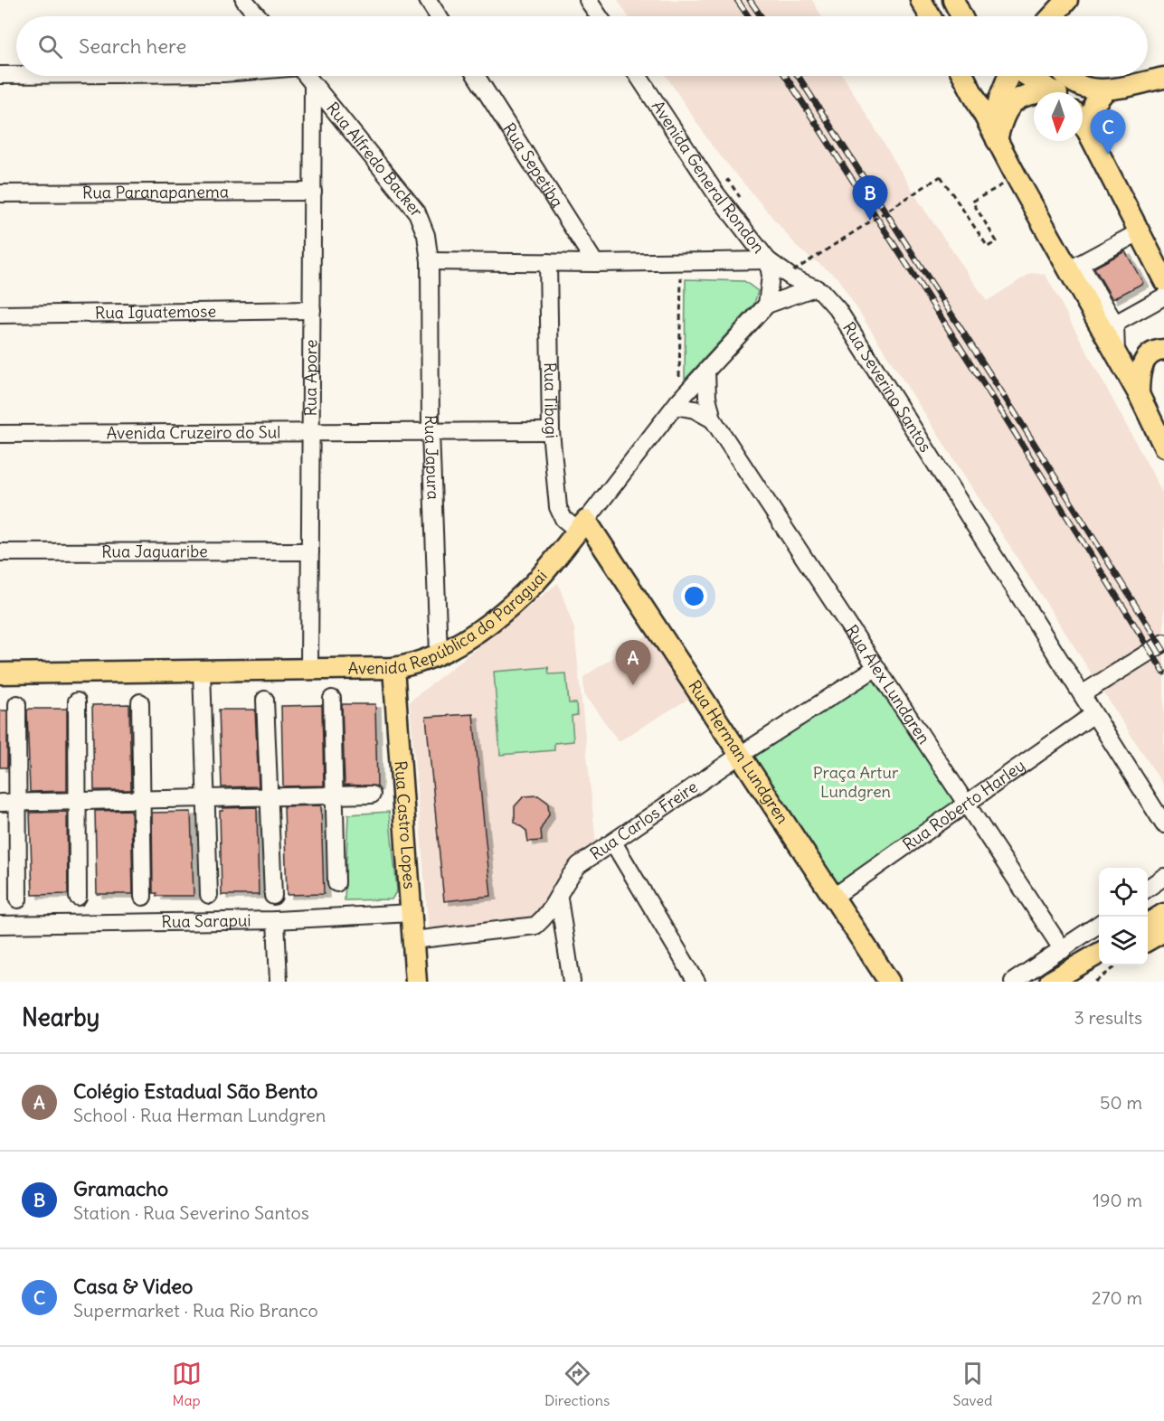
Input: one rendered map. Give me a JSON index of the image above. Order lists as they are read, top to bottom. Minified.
{"streets":{"main road":["Avenida República do Paraguai","Rua Herman Lundgren","Rua Castro Lopes"],"street":["Rua Alfredo Backer","Rua Sepetiba","Avenida General Rondon","Rua Paranapanema","Rua Iguatemose","Rua Apore","Rua Severino Santos","Rua Tibagi","Avenida Cruzeiro do Sul","Rua Japura","Rua Jaguaribe","Rua Alex Lundgren","Rua Roberto Harley","Rua Carlos Freire","Rua Sarapui"]},"crossings":[["Rua Alfredo Backer","Rua Apore"],["Rua Alfredo Backer","Rua Japura"],["Avenida General Rondon","Rua Severino Santos"],["Rua Paranapanema","Rua Apore"],["Rua Iguatemose","Rua Apore"],["Rua Apore","Avenida Cruzeiro do Sul"],["Rua Apore","Rua Jaguaribe"],["Rua Apore","Avenida República do Paraguai"],["Rua Severino Santos","Avenida República do Paraguai"],["Rua Severino Santos","Rua Roberto Harley"],["Rua Tibagi","Avenida Cruzeiro do Sul"],["Rua Tibagi","Avenida República do Paraguai"],["Rua Tibagi","Rua Herman Lundgren"],["Avenida Cruzeiro do Sul","Rua Japura"],["Rua Japura","Avenida República do Paraguai"],["Avenida República do Paraguai","Rua Alex Lundgren"],["Avenida República do Paraguai","Rua Herman Lundgren"],["Avenida República do Paraguai","Rua Castro Lopes"],["Rua Alex Lundgren","Rua Roberto Harley"],["Rua Alex Lundgren","Rua Carlos Freire"],["Rua Herman Lundgren","Rua Roberto Harley"],["Rua Herman Lundgren","Rua Carlos Freire"],["Rua Carlos Freire","Rua Castro Lopes"],["Rua Castro Lopes","Rua Sarapui"]],"parks":["Praça Artur Lundgren"],"north":"bottom","page":{"search":"Search here","pins":["C","B","A"],"heading":["Nearby","3 results"],"list":[{"mark":"A","name":"Colégio Estadual São Bento","note":"School · Rua Herman Lundgren","value":"50 m"},{"mark":"B","name":"Gramacho","note":"Station · Rua Severino Santos","value":"190 m"},{"mark":"C","name":"Casa & Video","note":"Supermarket · Rua Rio Branco","value":"270 m"}],"nav":["Map","Directions","Saved"]}}
